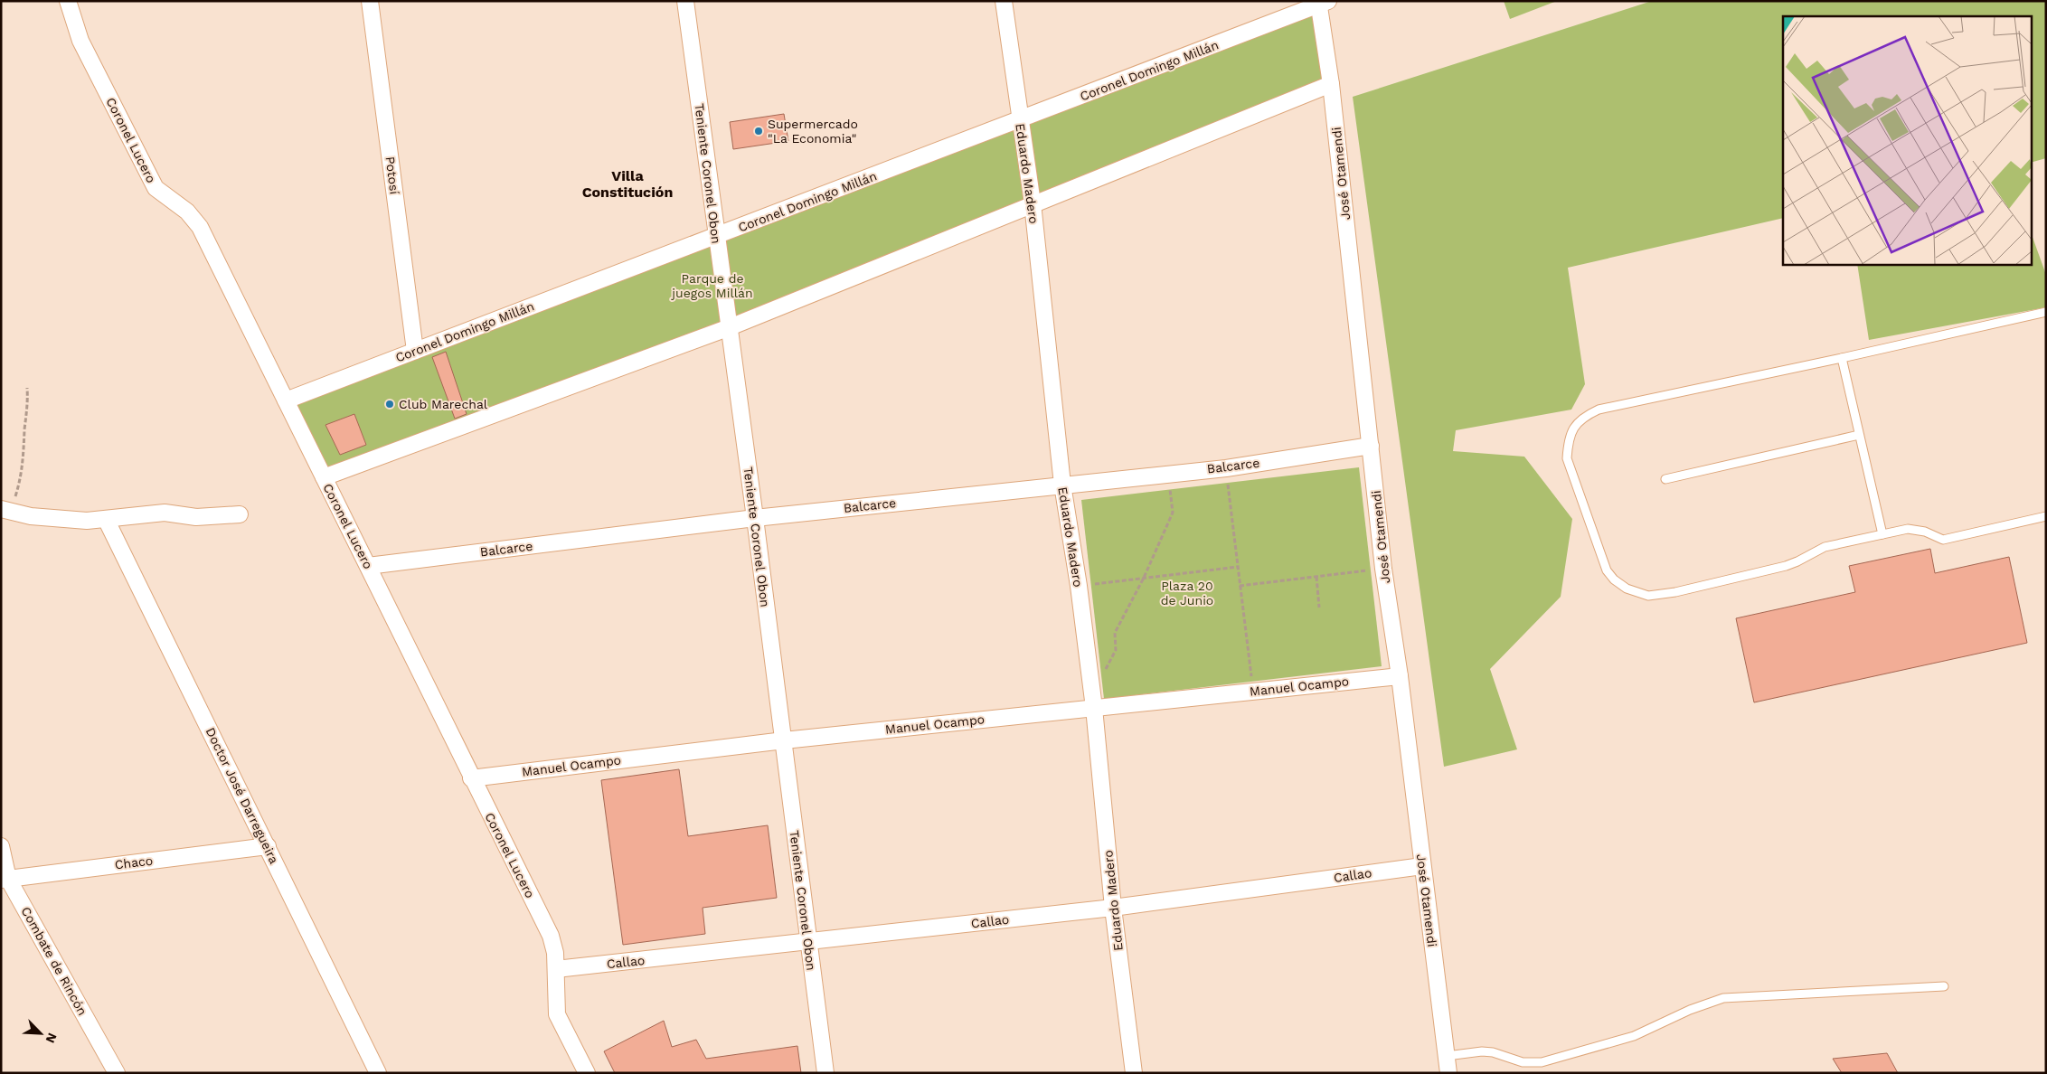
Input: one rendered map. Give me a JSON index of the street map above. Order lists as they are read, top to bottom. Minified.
{"streets":{"street":["Coronel Domingo Millán","Coronel Lucero","Teniente Coronel Obon","Eduardo Madero","José Otamendi","Potosí","Balcarce","Manuel Ocampo","Doctor José Darregueira","Chaco","Callao","Combate de Rincón"]},"crossings":[["Coronel Domingo Millán","Coronel Lucero"],["Coronel Domingo Millán","Teniente Coronel Obon"],["Coronel Domingo Millán","Eduardo Madero"],["Coronel Domingo Millán","José Otamendi"],["Coronel Domingo Millán","Potosí"],["Coronel Lucero","Balcarce"],["Coronel Lucero","Manuel Ocampo"],["Coronel Lucero","Callao"],["Teniente Coronel Obon","Balcarce"],["Teniente Coronel Obon","Manuel Ocampo"],["Teniente Coronel Obon","Callao"],["Eduardo Madero","Balcarce"],["Eduardo Madero","Manuel Ocampo"],["Eduardo Madero","Callao"],["José Otamendi","Balcarce"],["José Otamendi","Manuel Ocampo"],["José Otamendi","Callao"],["Doctor José Darregueira","Chaco"],["Chaco","Combate de Rincón"]],"districts":["Villa Constitución"],"parks":["Parque de juegos Millán","Plaza 20 de Junio"],"places":["Supermercado \"La Economia\"","Club Marechal"],"north":"bottom right"}
